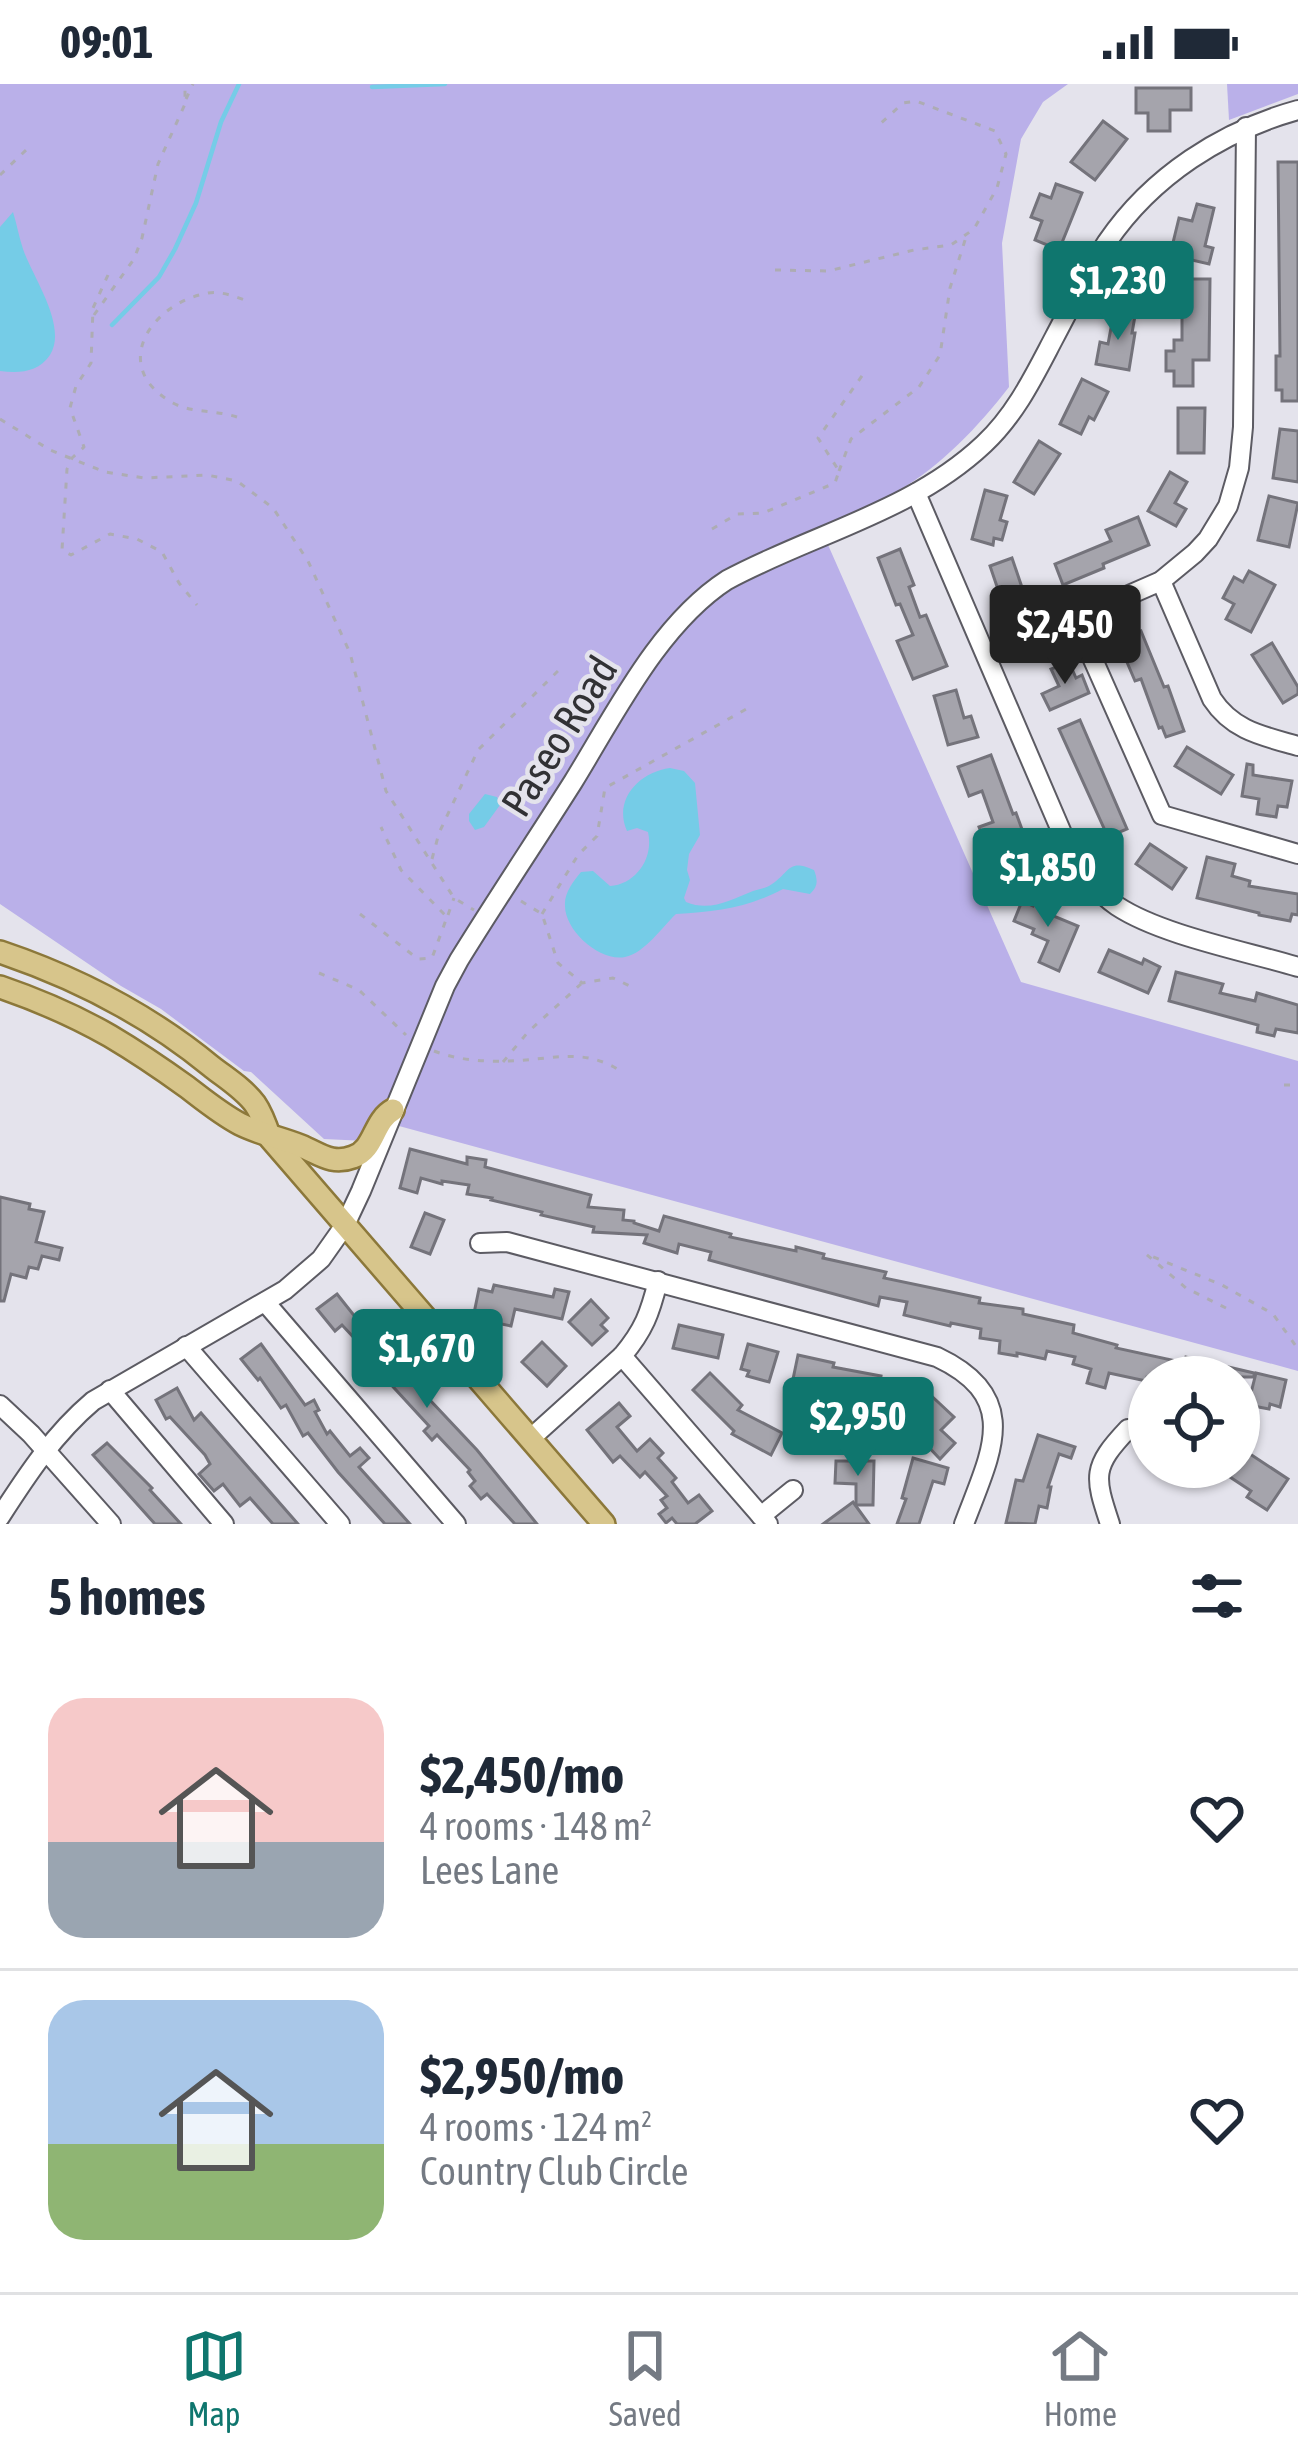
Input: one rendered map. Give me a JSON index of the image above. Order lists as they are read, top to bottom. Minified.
{"streets":{"street":["Paseo Road"]},"page":{"status":"09:01","price":["$1,230","$2,450","$1,850","$1,670","$2,950"],"heading":"5 homes","list":[{"name":"$2,450/mo","note":"4 rooms · 148 m² · Lees Lane"},{"name":"$2,950/mo","note":"4 rooms · 124 m² · Country Club Circle"}],"tabs":["Map","Saved","Home"]}}
